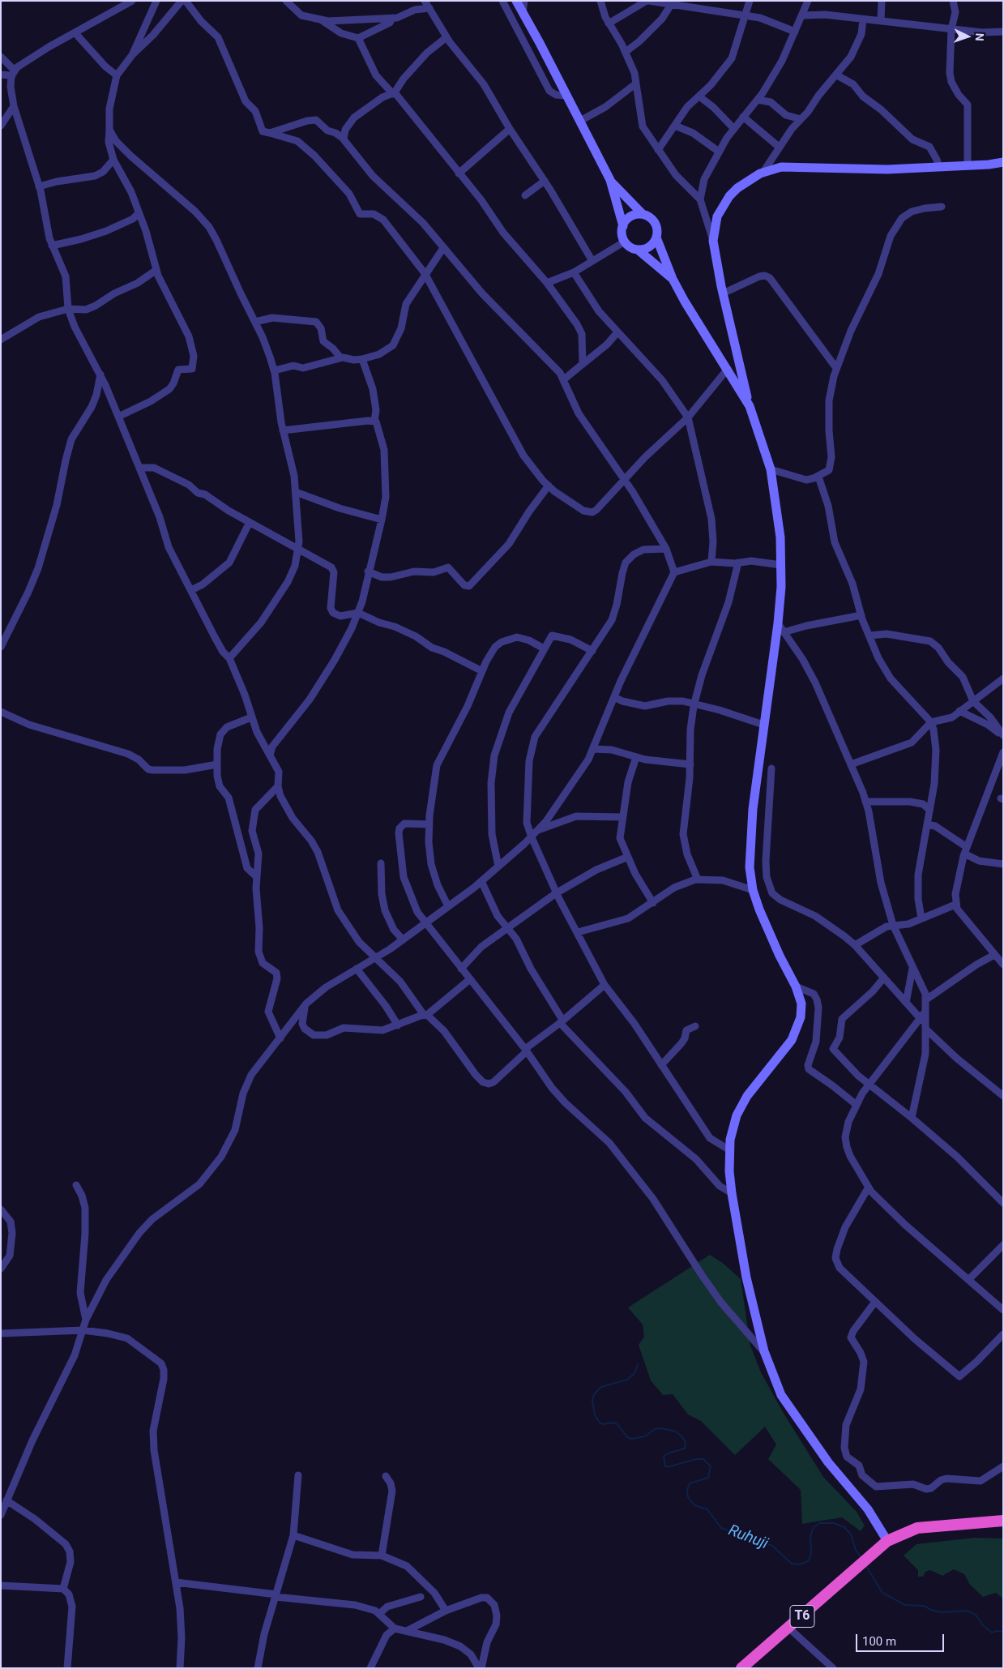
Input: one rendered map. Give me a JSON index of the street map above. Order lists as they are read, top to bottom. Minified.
{"streets":{"highway":["T6"]},"water":["Ruhuji"],"scale_bar":"100 m","north":"right"}
